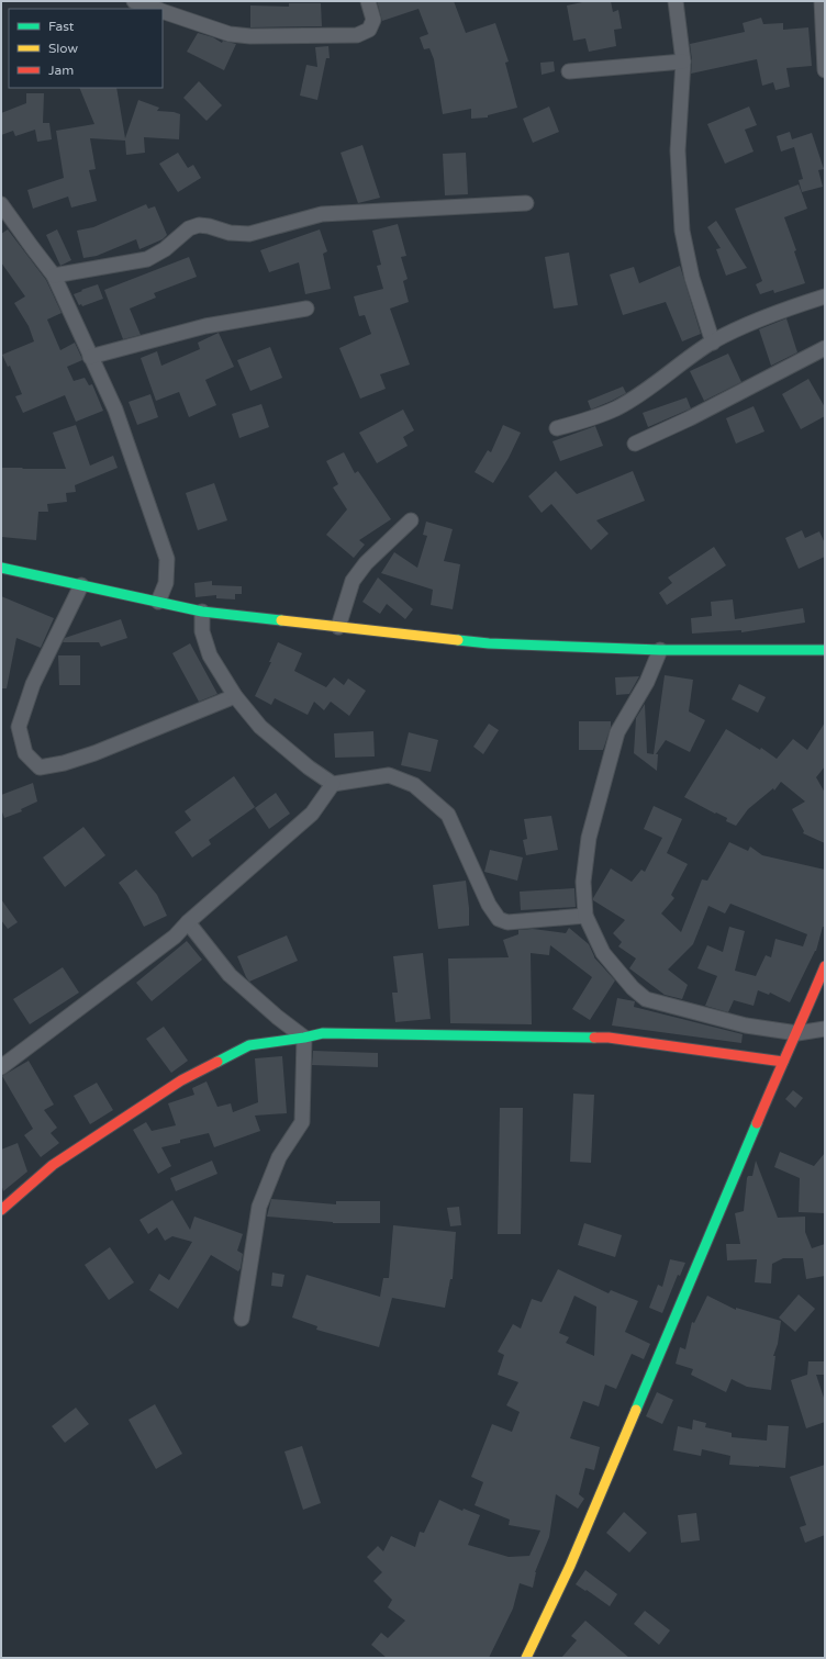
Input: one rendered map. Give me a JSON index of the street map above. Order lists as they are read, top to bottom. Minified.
{"legend":["Fast","Slow","Jam"]}
